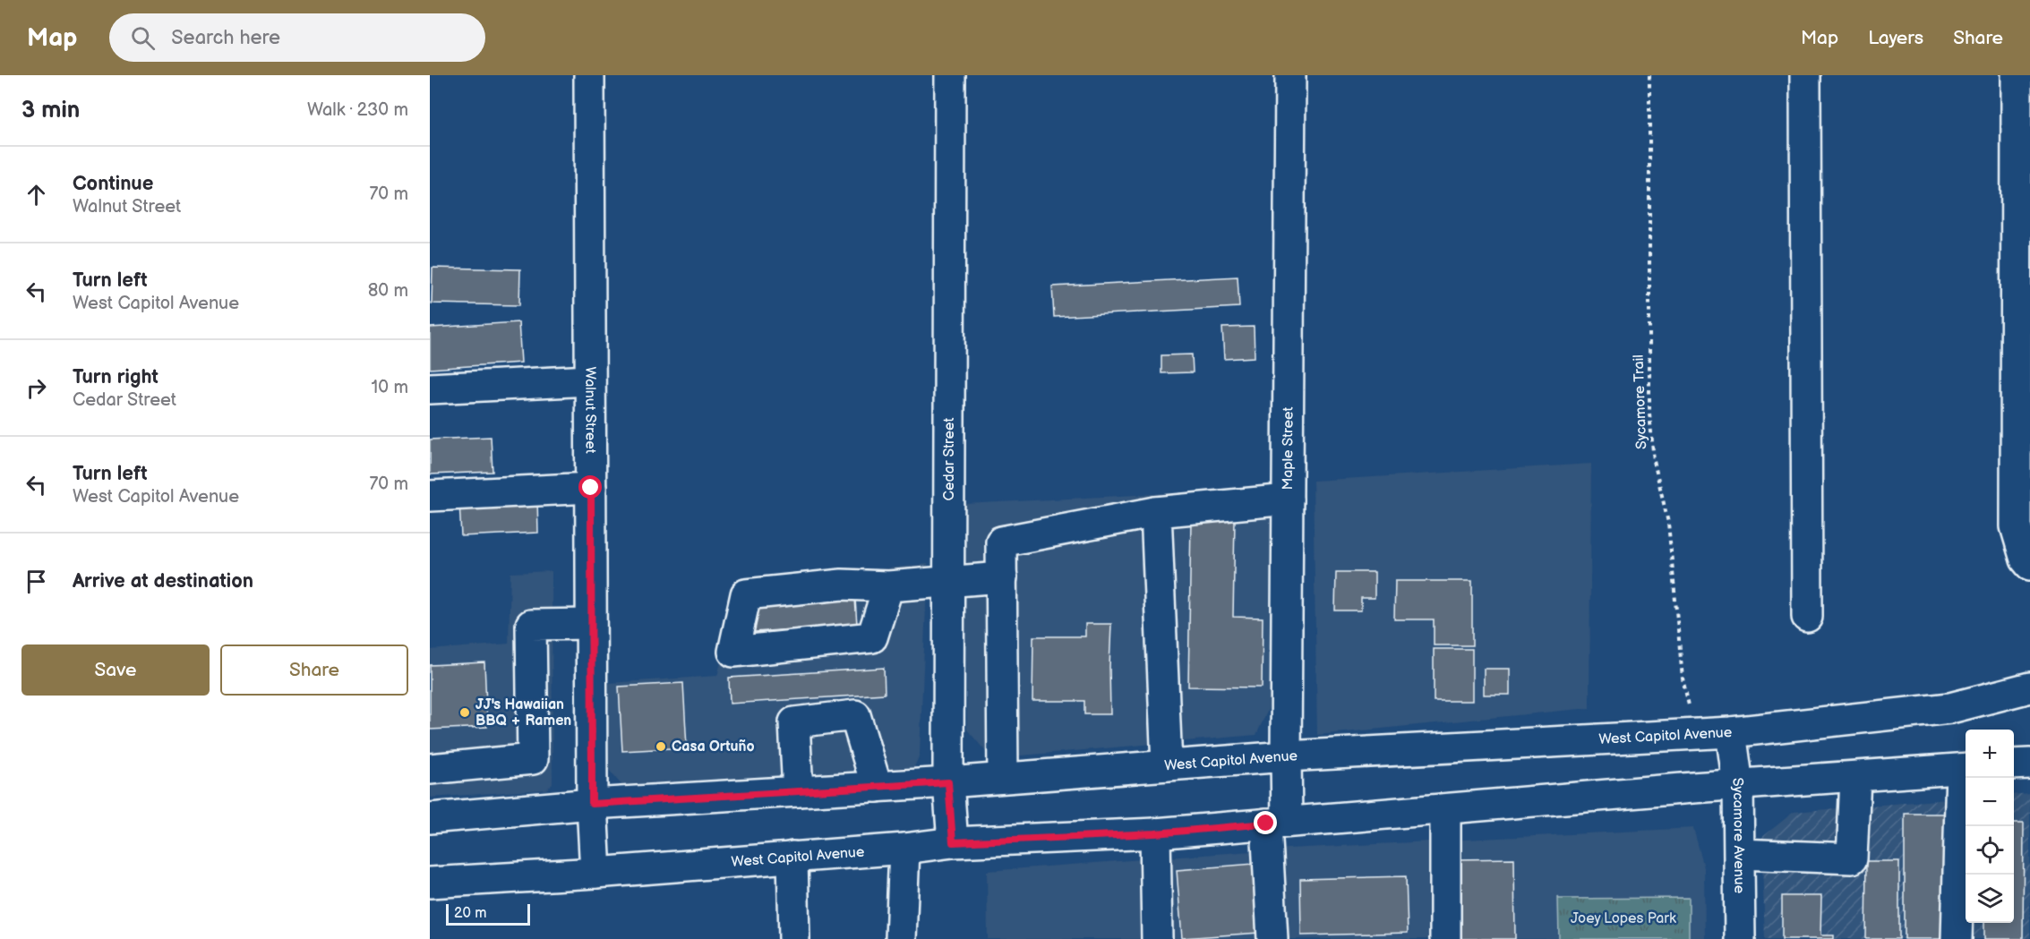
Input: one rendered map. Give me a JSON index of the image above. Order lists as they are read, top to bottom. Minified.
{"streets":{"main road":["Walnut Street","Maple Street","Cedar Street","West Capitol Avenue","Sycamore Avenue"],"path":["Sycamore Trail"]},"crossings":[["Sycamore Trail","West Capitol Avenue"],["Walnut Street","West Capitol Avenue"],["Maple Street","West Capitol Avenue"],["Cedar Street","West Capitol Avenue"],["West Capitol Avenue","Sycamore Avenue"]],"parks":["Joey Lopes Park"],"places":["JJ's Hawaiian BBQ + Ramen","Casa Ortuño"],"scale_bar":"20 m","page":{"header":"Map","search":"Search here","nav":["Map","Layers","Share"],"heading":["3 min","Walk · 230 m"],"list":[["Continue","Walnut Street","70 m"],["Turn left","West Capitol Avenue","80 m"],["Turn right","Cedar Street","10 m"],["Turn left","West Capitol Avenue","70 m"],"Arrive at destination"],"buttons":["Save","Share"],"map_buttons":["+","−"],"scale":"20 m"}}
